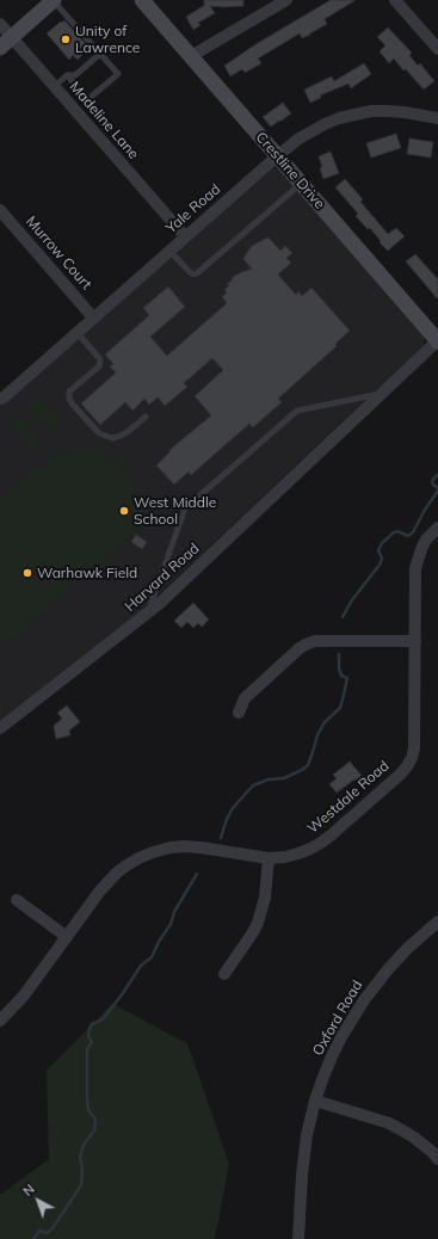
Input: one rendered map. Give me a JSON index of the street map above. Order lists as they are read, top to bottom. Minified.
{"streets":{"street":["Madeline Lane","Crestline Drive","Yale Road","Murrow Court","Harvard Road","Westdale Road","Oxford Road"]},"crossings":[["Madeline Lane","Yale Road"],["Crestline Drive","Yale Road"],["Crestline Drive","Harvard Road"],["Yale Road","Murrow Court"]],"places":["Unity of Lawrence","West Middle School","Warhawk Field"],"north":"top left"}
